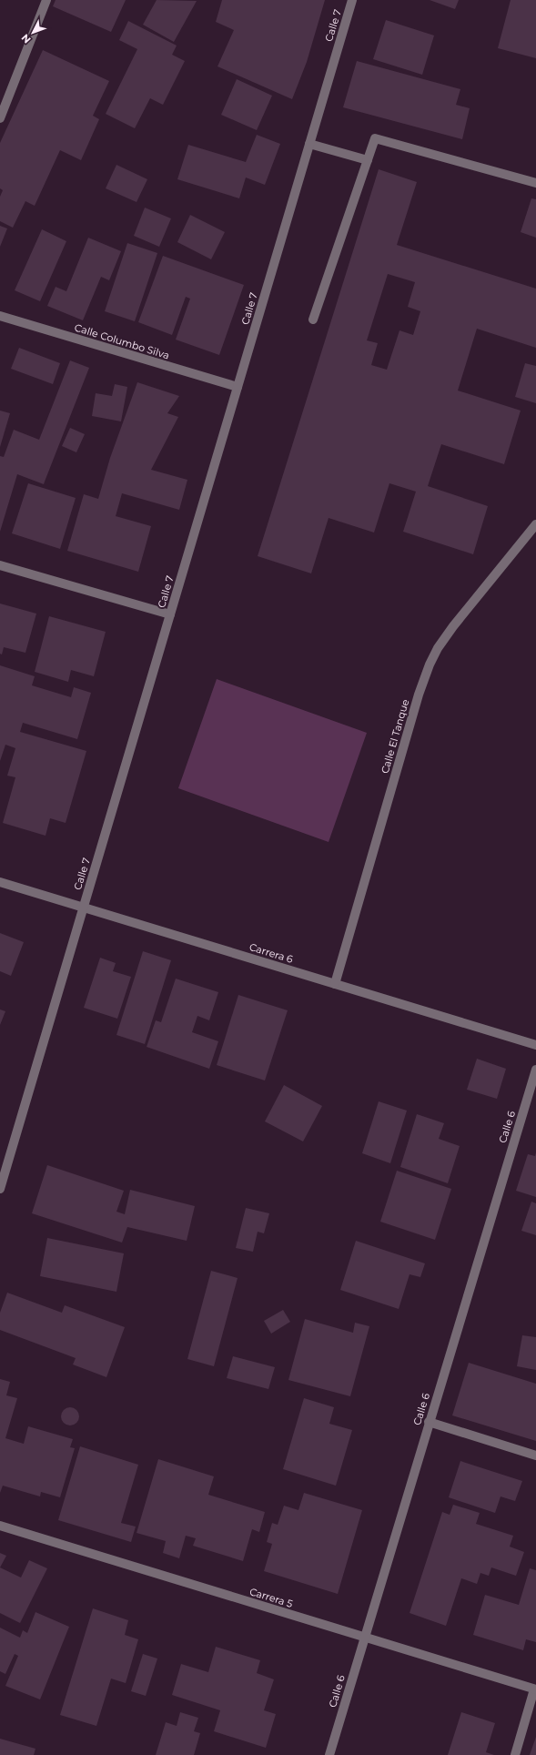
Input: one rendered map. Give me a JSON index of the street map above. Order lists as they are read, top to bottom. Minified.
{"streets":{"street":["Calle 7","Calle Columbo Silva","Calle El Tanque","Carrera 6","Calle 6","Carrera 5"]},"crossings":[["Calle 7","Calle Columbo Silva"],["Calle 7","Carrera 6"],["Calle El Tanque","Carrera 6"],["Calle 6","Carrera 5"]],"north":"bottom left"}
